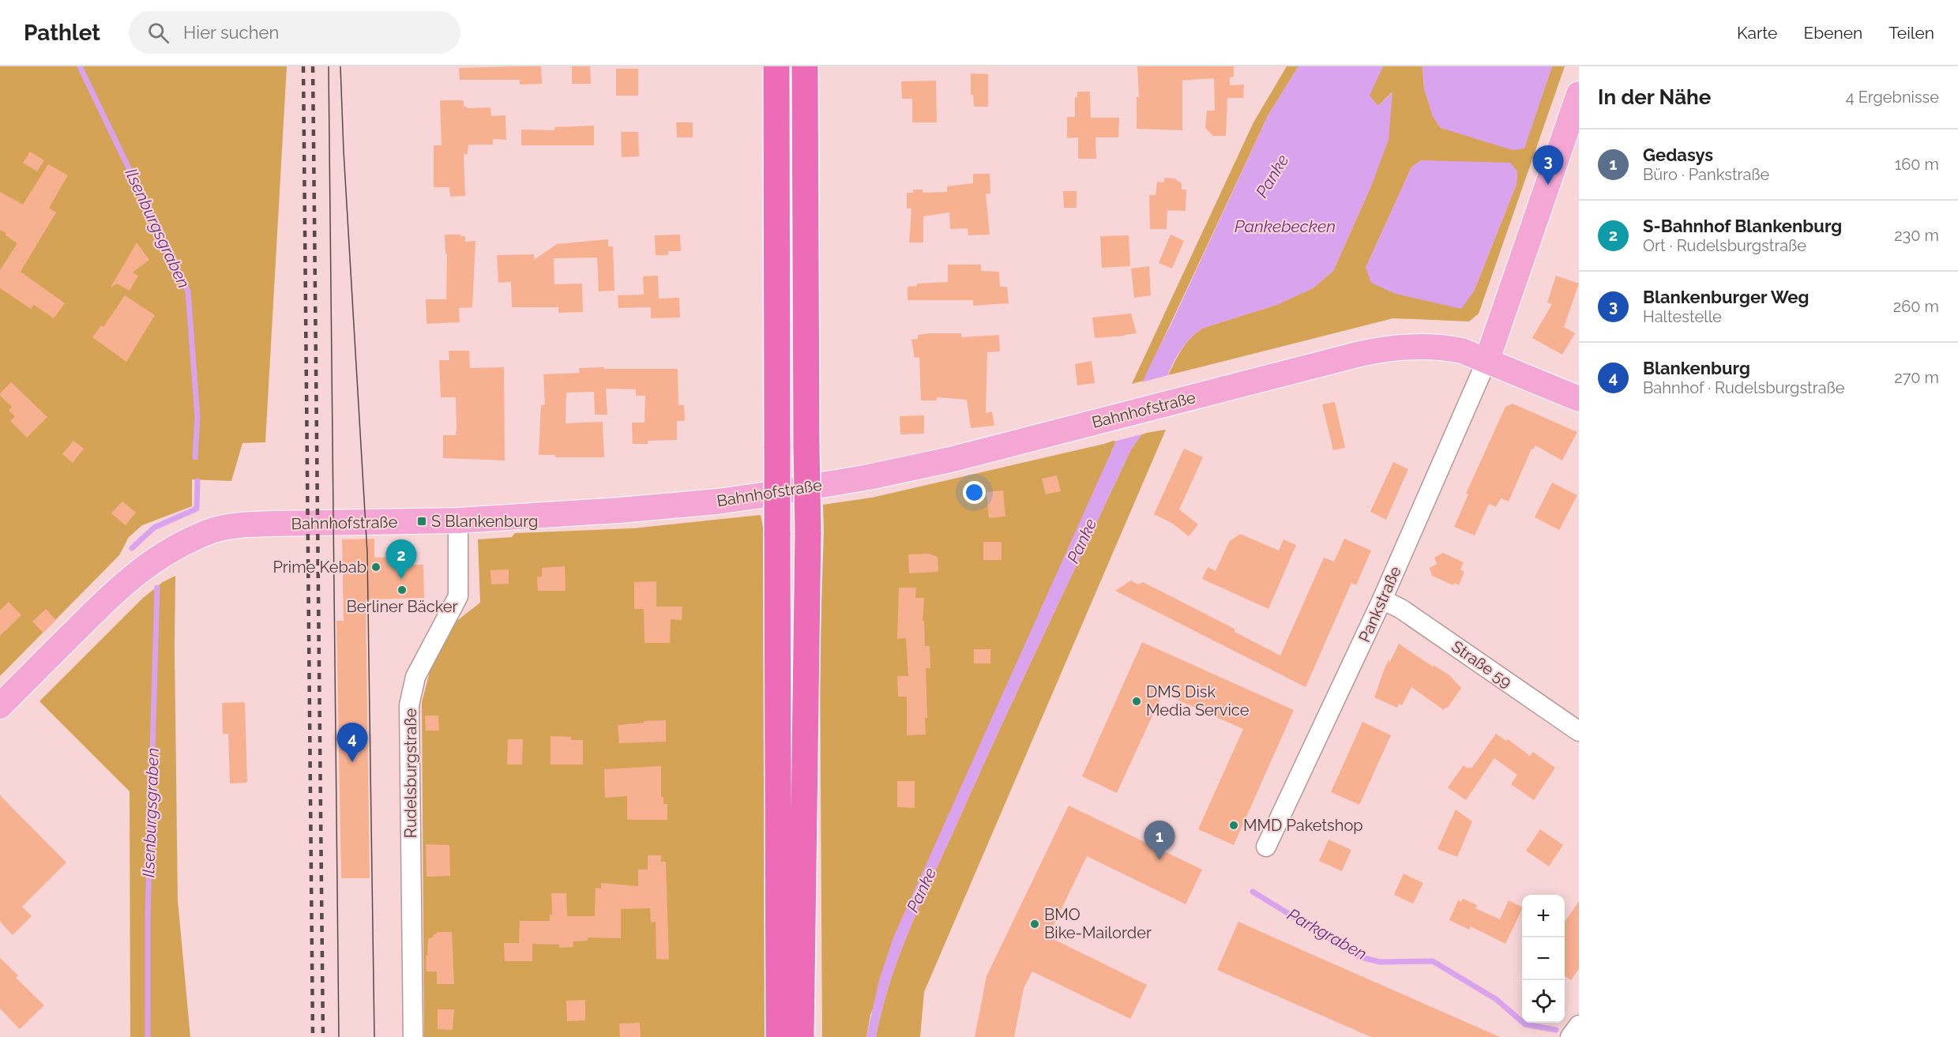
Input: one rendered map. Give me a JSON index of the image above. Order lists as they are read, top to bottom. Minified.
{"streets":{"main road":["Bahnhofstraße"],"street":["Pankstraße","Straße 59","Rudelsburgstraße"]},"crossings":[["Bahnhofstraße","Pankstraße"],["Bahnhofstraße","Rudelsburgstraße"],["Pankstraße","Straße 59"]],"water":["Panke","Pankebecken","Ilsenburgsgraben","Parkgraben"],"places":{"transit":["S Blankenburg"],"other":["Prime Kebab","Berliner Bäcker","DMS Disk Media Service","MMD Paketshop","BMO Bike-Mailorder"]},"page":{"header":"Pathlet","search":"Hier suchen","nav":["Karte","Ebenen","Teilen"],"heading":["In der Nähe","4 Ergebnisse"],"list":[{"mark":"1","name":"Gedasys","note":"Büro · Pankstraße","value":"160 m"},{"mark":"2","name":"S-Bahnhof Blankenburg","note":"Ort · Rudelsburgstraße","value":"230 m"},{"mark":"3","name":"Blankenburger Weg","note":"Haltestelle","value":"260 m"},{"mark":"4","name":"Blankenburg","note":"Bahnhof · Rudelsburgstraße","value":"270 m"}],"pins":["3","2","4","1"],"map_buttons":["+","−"]}}
